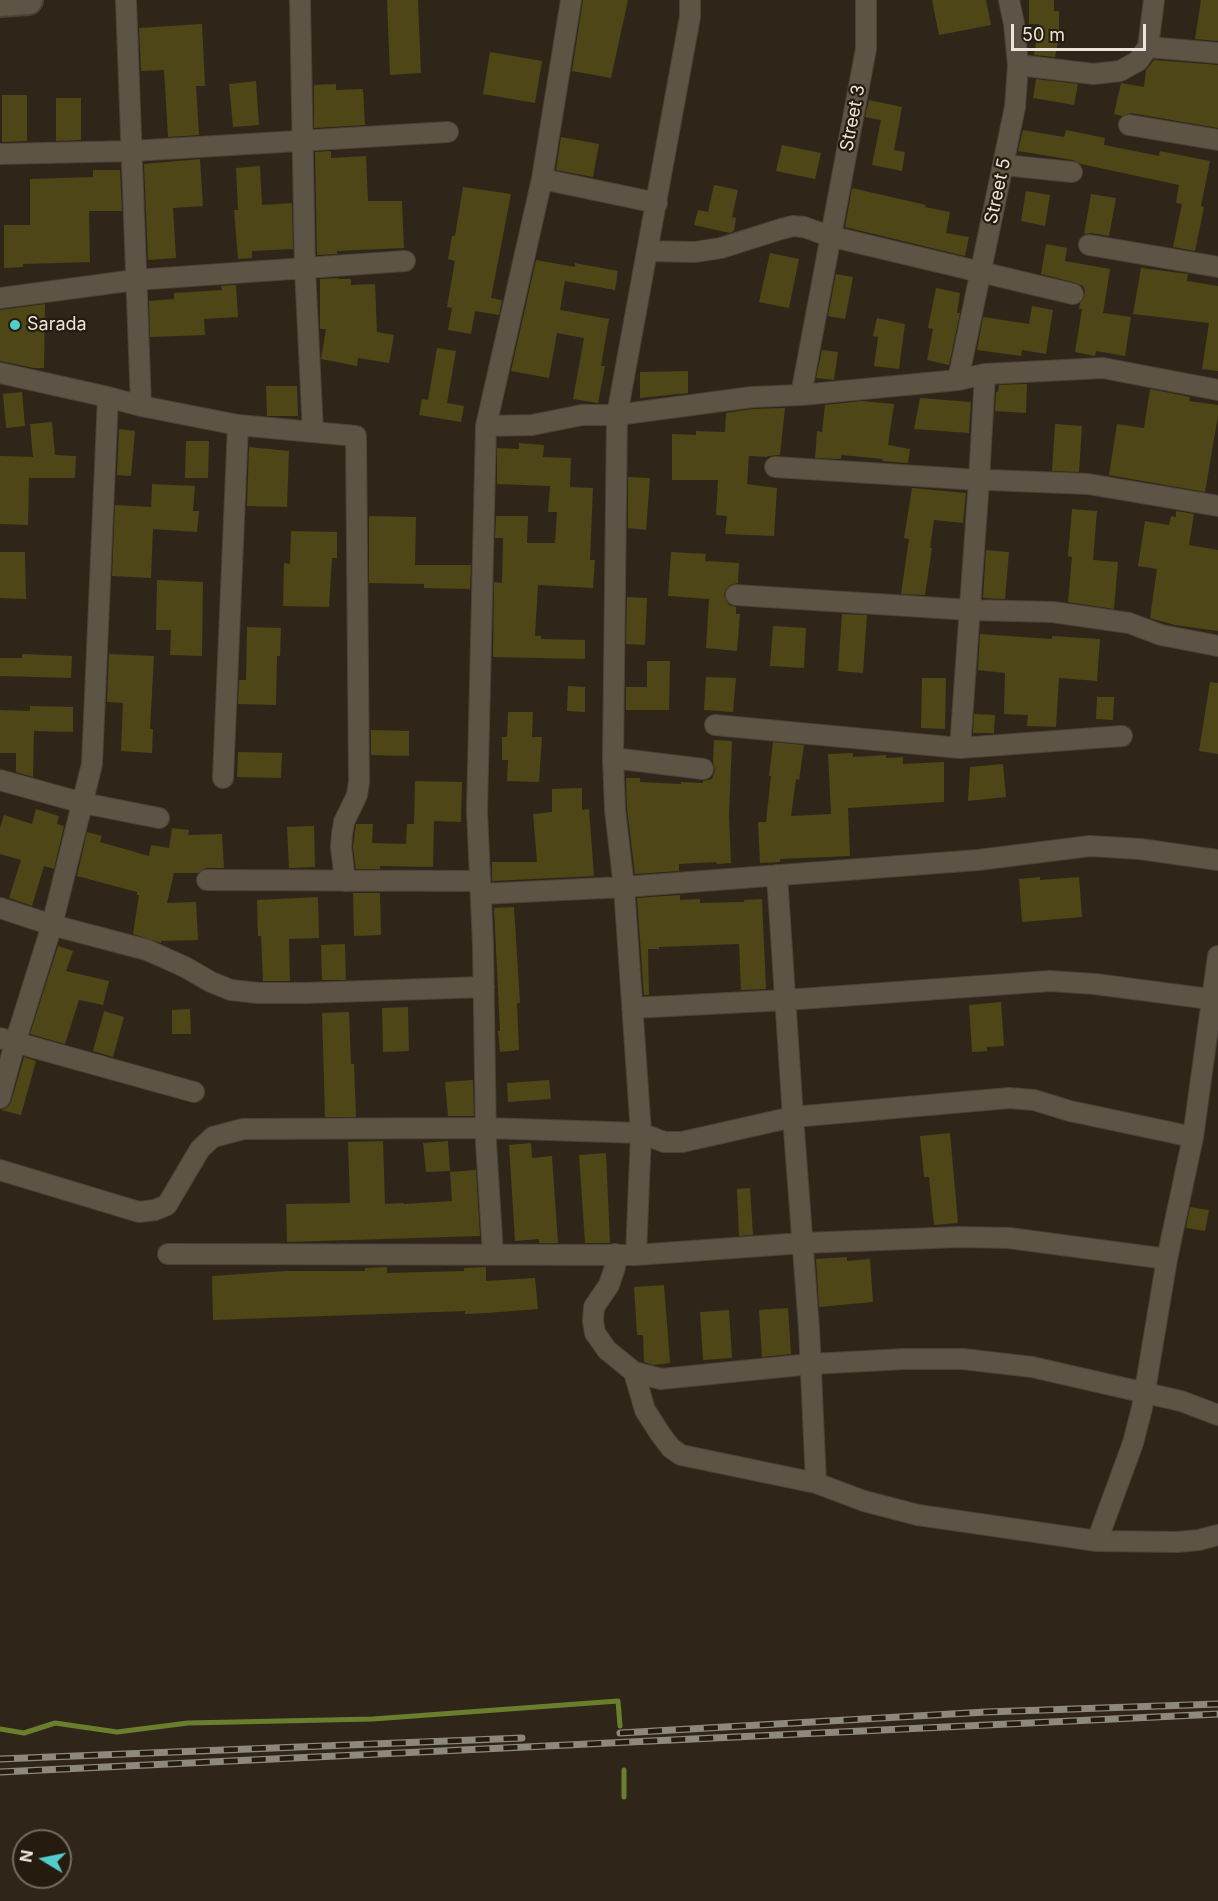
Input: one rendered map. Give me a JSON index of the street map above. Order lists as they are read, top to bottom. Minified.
{"streets":{"street":["Street 3","Street 5"]},"places":["Sarada"],"scale_bar":"50 m","north":"left"}
